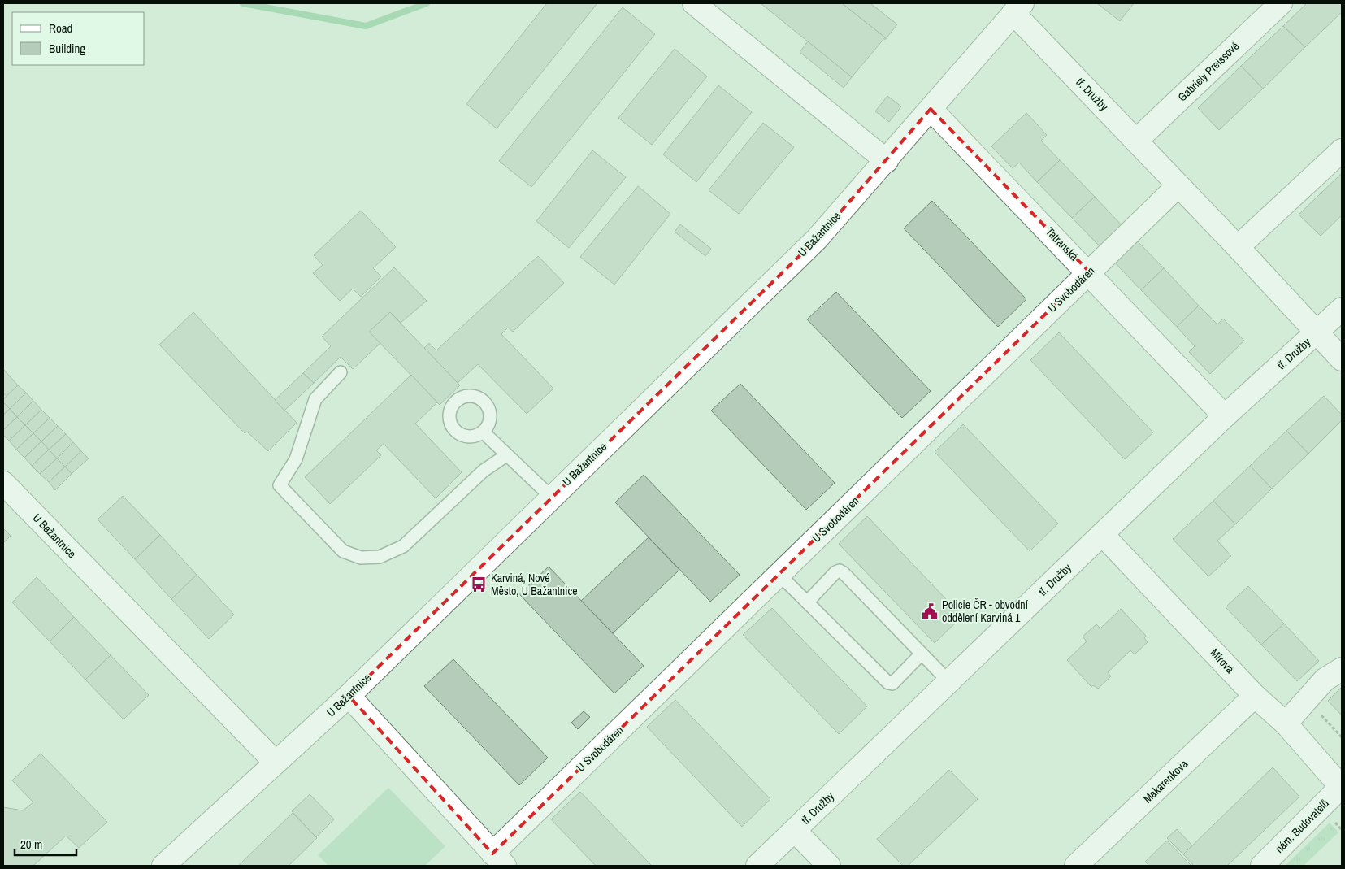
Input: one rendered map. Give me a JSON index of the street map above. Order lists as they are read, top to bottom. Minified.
{"streets":{"street":["Gabriely Preissové","tř. Družby","U Bažantnice","Tatranská","U Svobodáren","Mírová","Makarenkova","nám. Budovatelů"]},"crossings":[["Gabriely Preissové","tř. Družby"],["tř. Družby","U Bažantnice"],["tř. Družby","Tatranská"],["tř. Družby","U Svobodáren"],["tř. Družby","Mírová"],["U Bažantnice","Tatranská"],["U Bažantnice","U Svobodáren"],["Tatranská","U Svobodáren"],["Mírová","Makarenkova"],["Mírová","nám. Budovatelů"]],"places":{"bus stop":["Karviná, Nové Město, U Bažantnice"],"public building":["Policie ČR - obvodní oddělení Karviná 1"]},"legend":["Road","Building"],"scale_bar":"20 m"}
